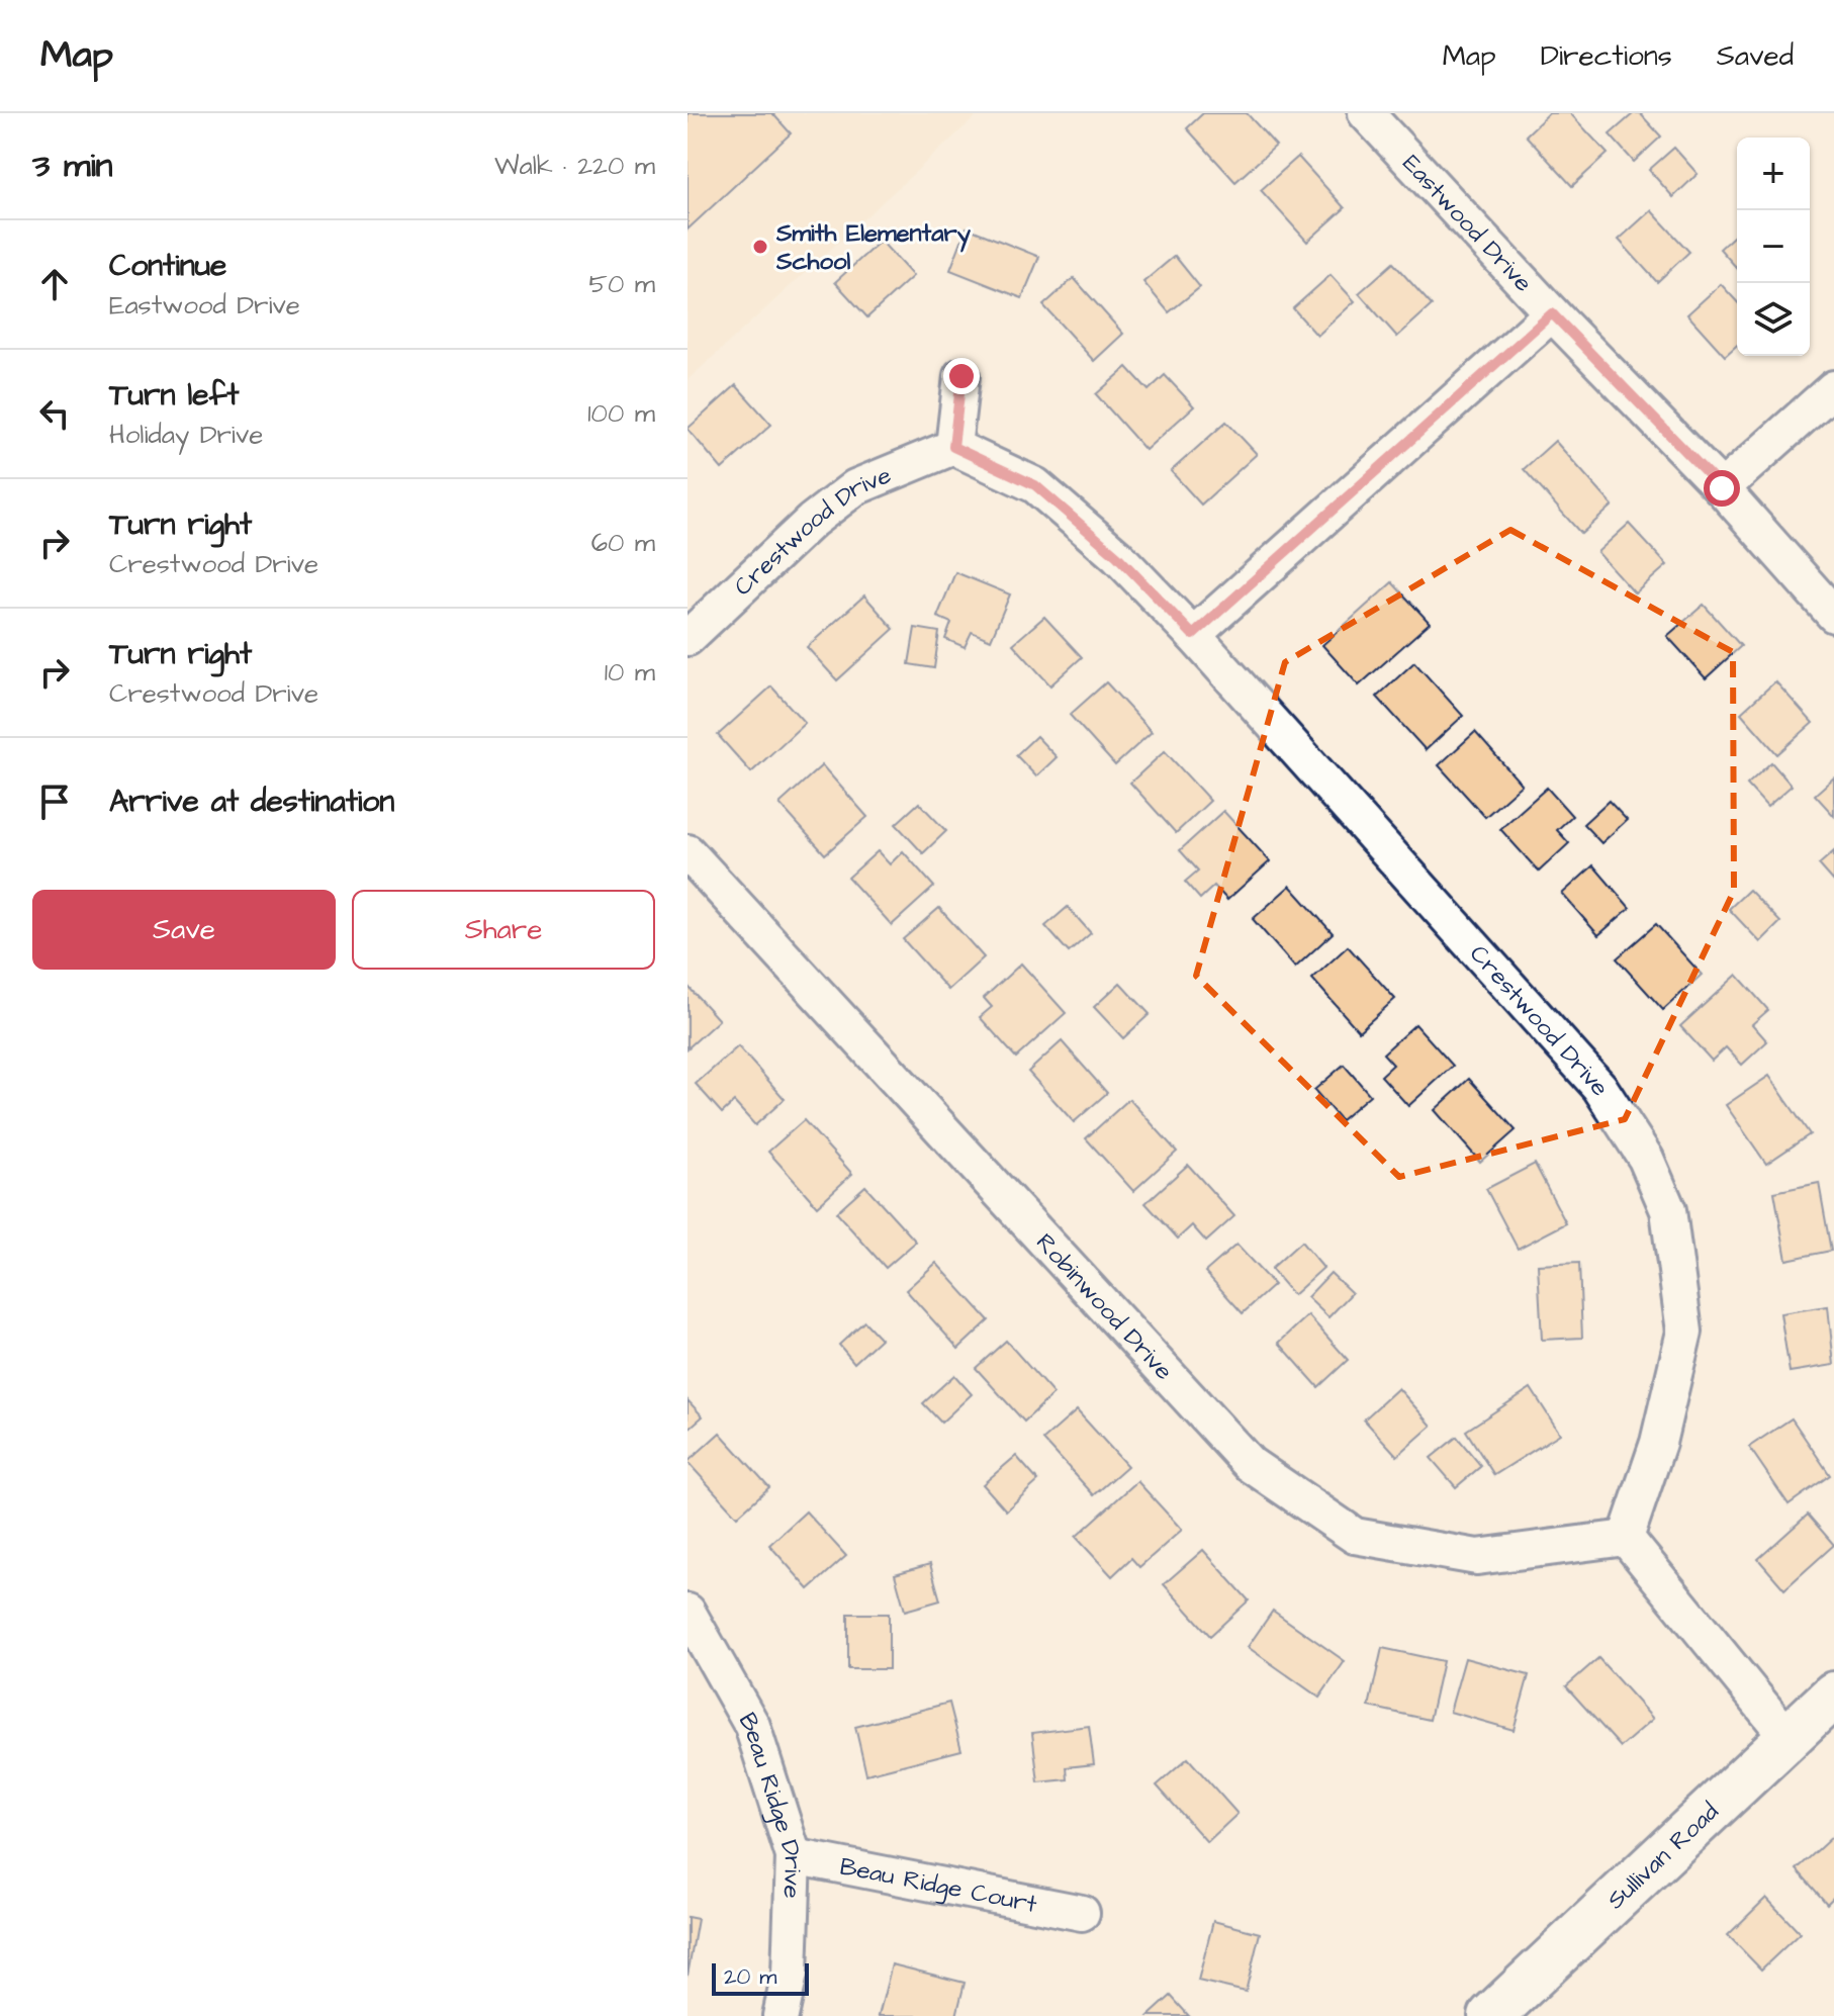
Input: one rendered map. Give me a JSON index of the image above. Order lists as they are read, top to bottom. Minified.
{"streets":{"street":["Eastwood Drive","Crestwood Drive","Robinwood Drive","Beau Ridge Drive","Sullivan Road","Beau Ridge Court"]},"crossings":[["Crestwood Drive","Robinwood Drive"],["Beau Ridge Drive","Beau Ridge Court"]],"places":["Smith Elementary School"],"scale_bar":"20 m","page":{"header":"Map","nav":["Map","Directions","Saved"],"heading":["3 min","Walk · 220 m"],"map_buttons":["+","−"],"list":[["Continue","Eastwood Drive","50 m"],["Turn left","Holiday Drive","100 m"],["Turn right","Crestwood Drive","60 m"],["Turn right","Crestwood Drive","10 m"],"Arrive at destination"],"buttons":["Save","Share"],"scale":"20 m"}}
